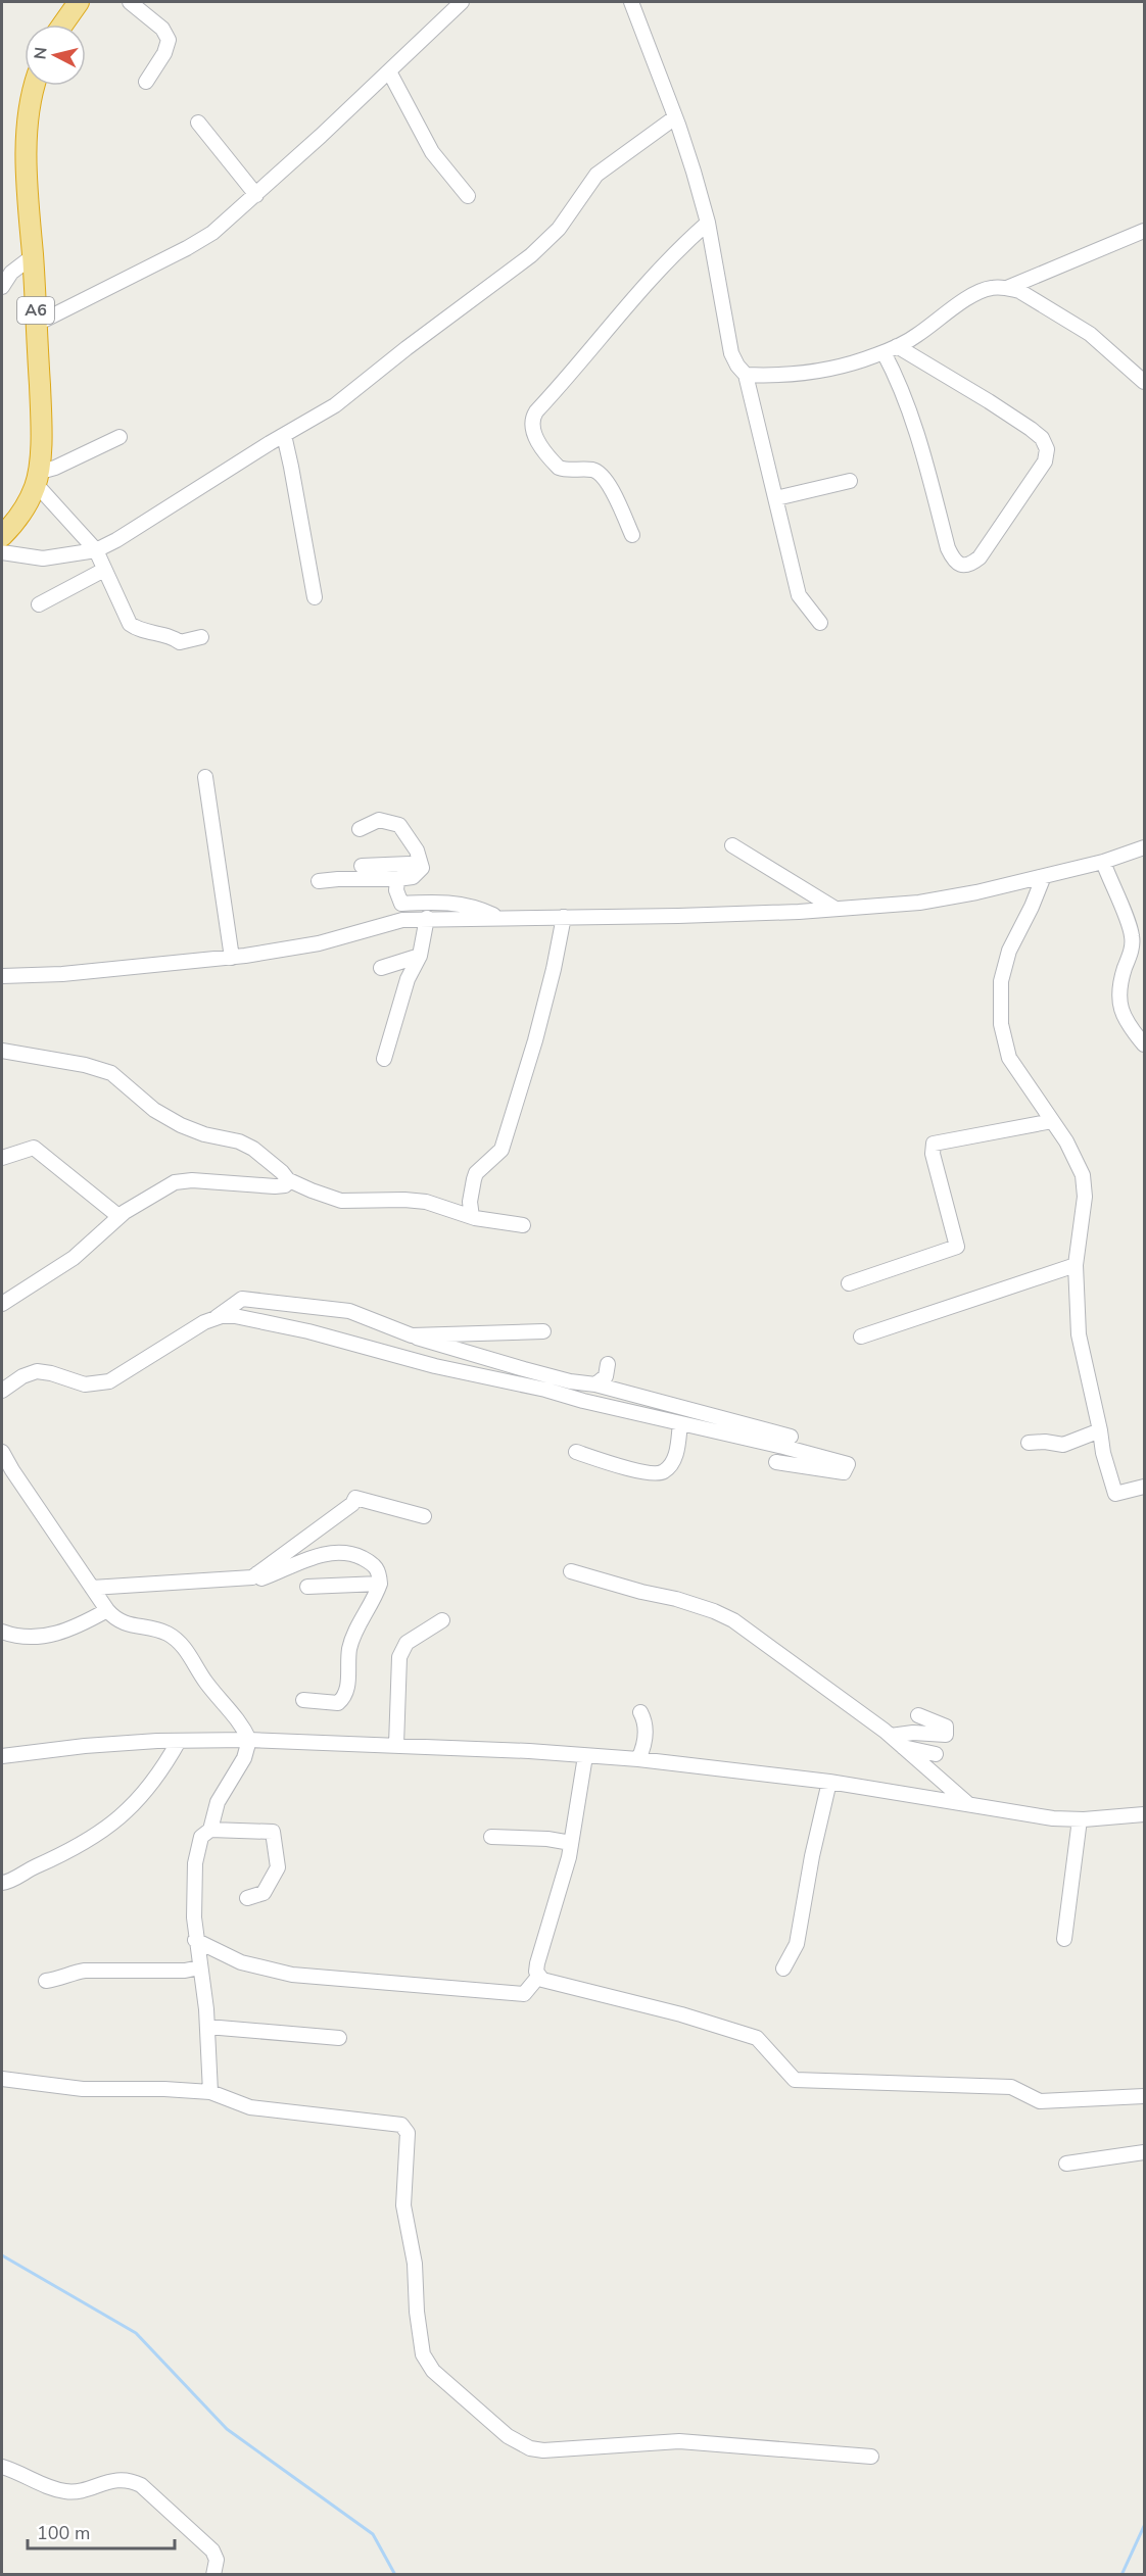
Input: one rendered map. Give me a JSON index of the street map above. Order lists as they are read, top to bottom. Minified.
{"streets":{"highway":["A6"]},"scale_bar":"100 m","north":"left"}
